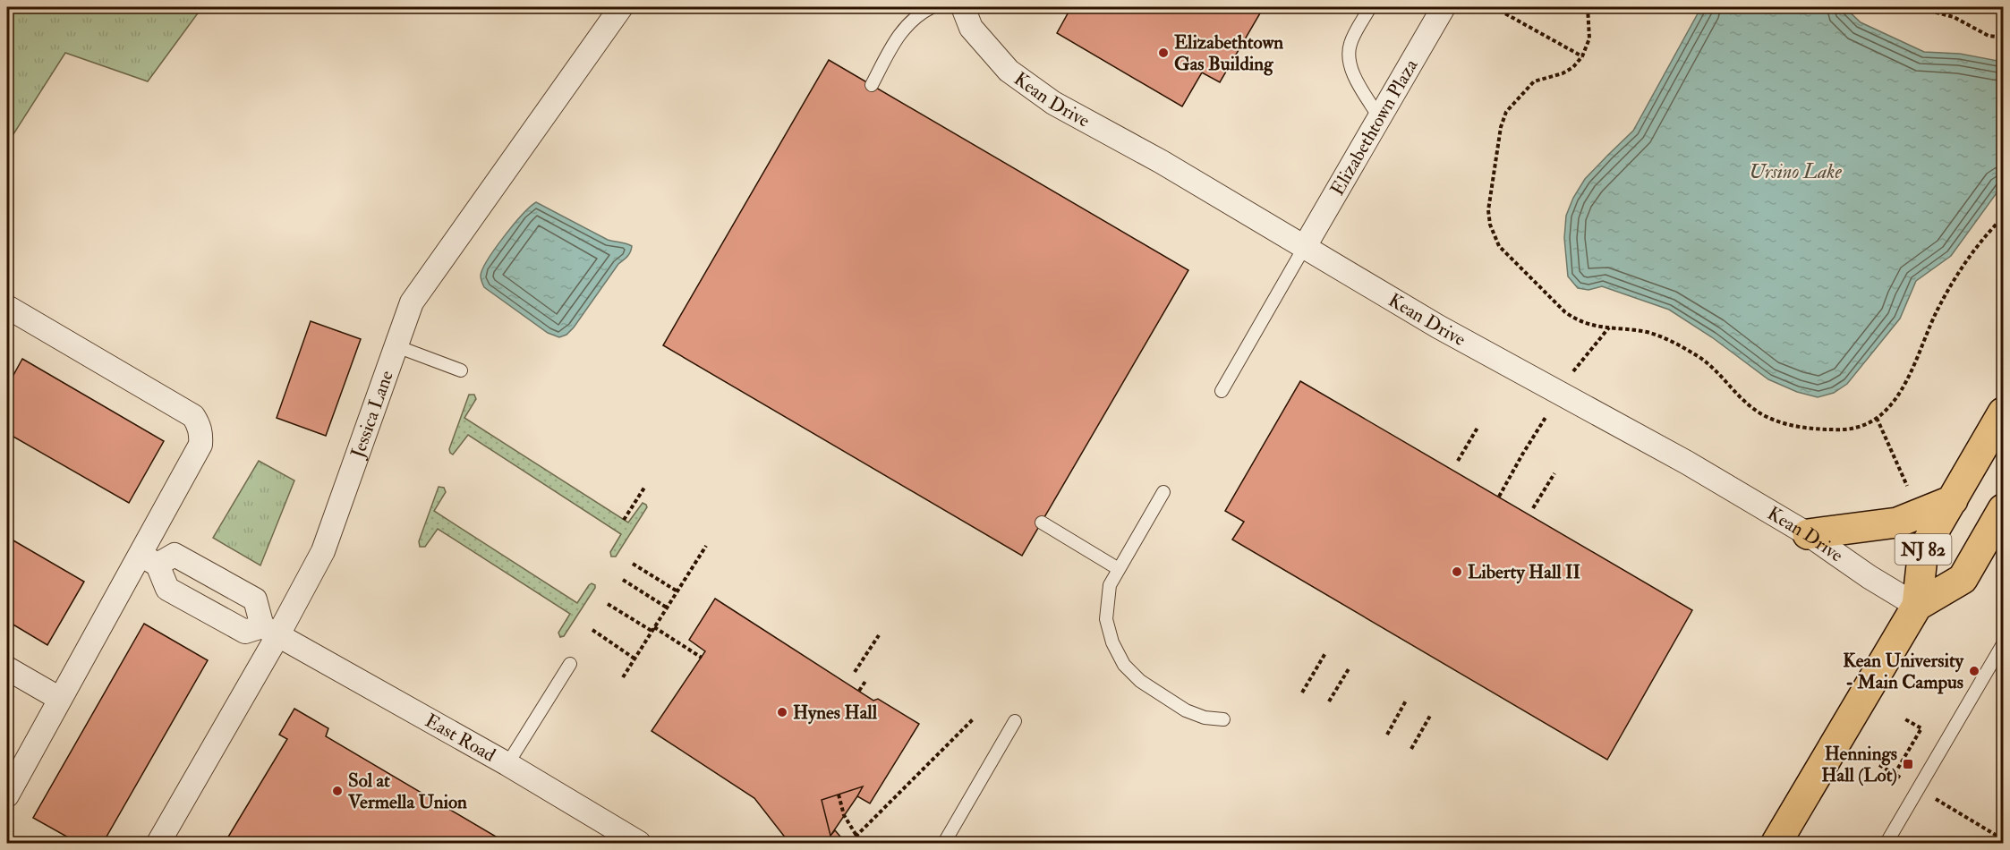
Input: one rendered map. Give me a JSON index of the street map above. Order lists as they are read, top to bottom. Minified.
{"streets":{"main road":["NJ 82"],"street":["Kean Drive","Elizabethtown Plaza","Jessica Lane","East Road"]},"crossings":[["Kean Drive","Elizabethtown Plaza"],["Kean Drive","NJ 82"],["Jessica Lane","East Road"]],"water":["Ursino Lake"],"places":{"other":["Elizabethtown Gas Building","Liberty Hall II","Kean University - Main Campus","Hynes Hall","Sol at Vermella Union"],"transit":["Hennings Hall (Lot)"]}}
